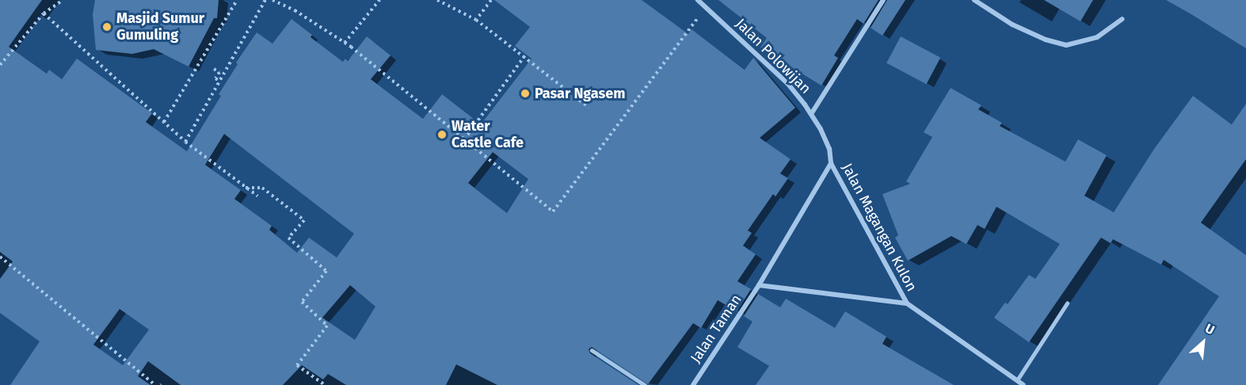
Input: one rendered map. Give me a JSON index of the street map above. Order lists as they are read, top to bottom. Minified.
{"streets":{"street":["Jalan Polowijan","Jalan Magangan Kulon","Jalan Taman"]},"crossings":[["Jalan Polowijan","Jalan Magangan Kulon"],["Jalan Magangan Kulon","Jalan Taman"]],"places":["Masjid Sumur Gumuling","Pasar Ngasem","Water Castle Cafe"],"north":"top right"}
